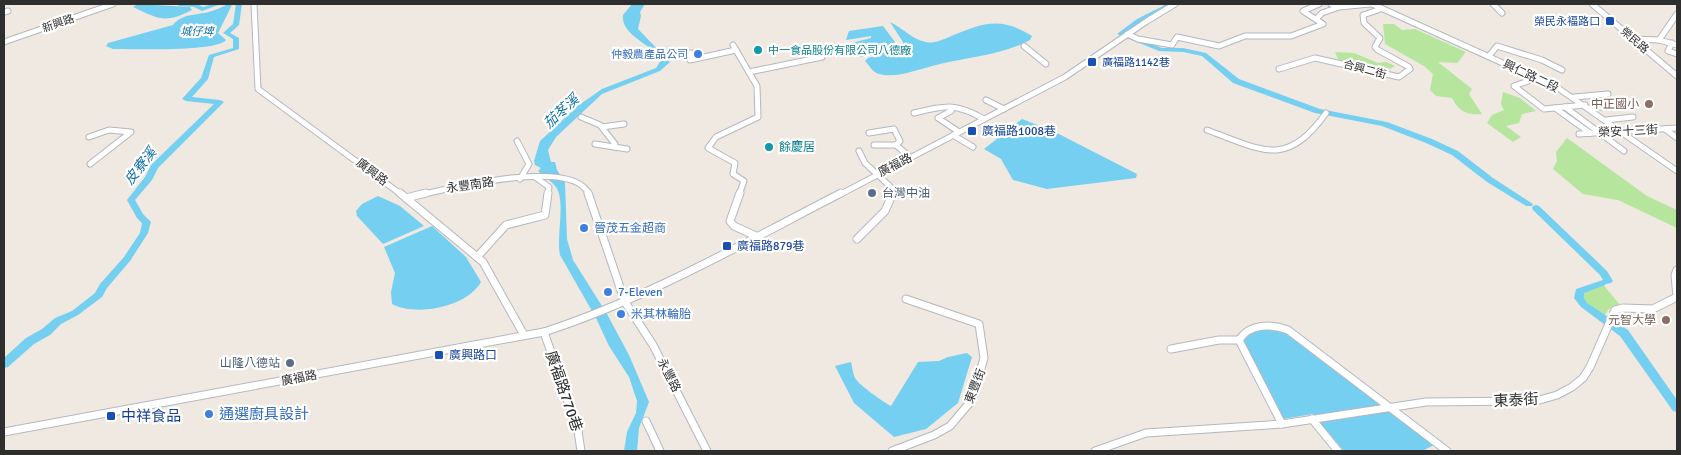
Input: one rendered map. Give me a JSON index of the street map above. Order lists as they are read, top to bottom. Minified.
{"streets":{"street":["新興路","榮民路","合興二街","興仁路二段","榮安十三街","廣福路","廣興路","永豐南路","永豐路","東豐街","廣福路770巷","東泰街"]},"crossings":[["合興二街","興仁路二段"],["興仁路二段","榮安十三街"],["廣福路","廣興路"],["廣福路","永豐南路"],["廣福路","永豐路"],["廣福路","廣福路770巷"],["廣興路","永豐南路"],["永豐南路","永豐路"]],"water":["城仔埤","茄苳溪","皮寮溪"],"places":{"transit":["榮民永褔路口","廣福路1142巷","廣福路1008巷","廣福路879巷","廣興路口","中祥食品"],"other":["中一食品股份有限公司八德廠","仲毅農產品公司","中正國小","餘慶居","台灣中油","晉茂五金超商","7-Eleven","米其林輪胎","元智大學","山隆八德站","通選廚具設計"]}}
